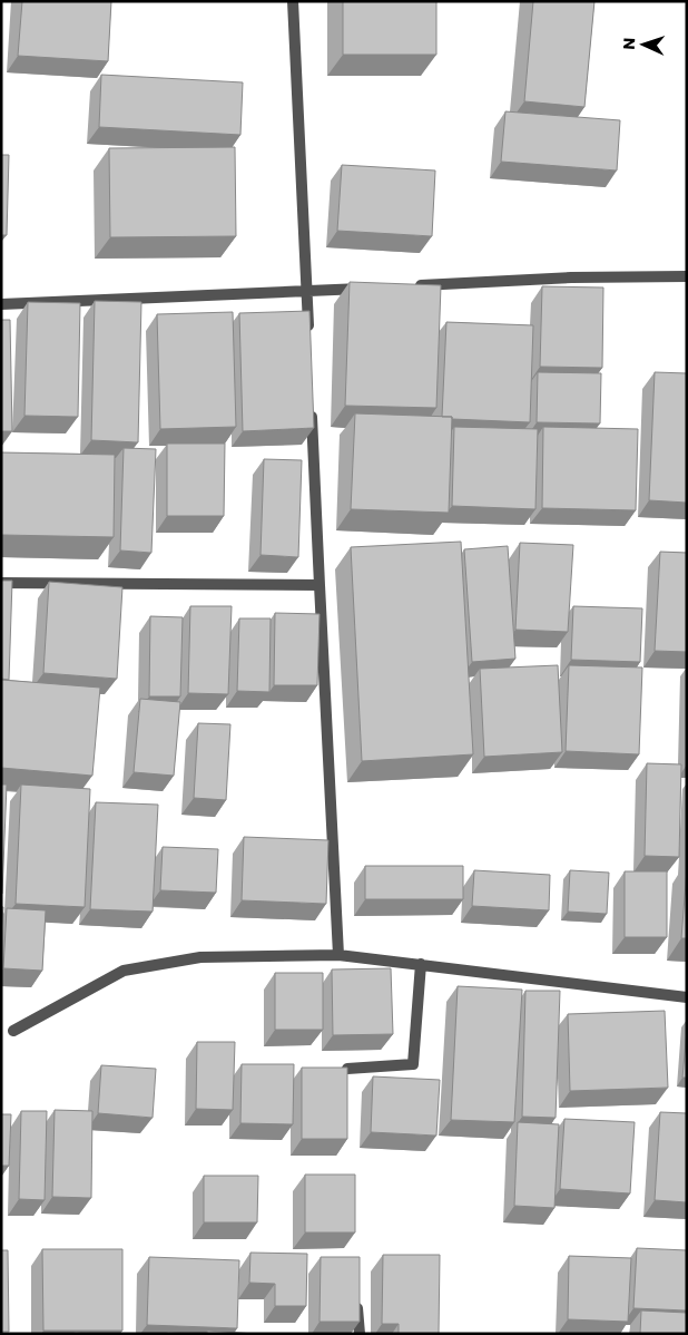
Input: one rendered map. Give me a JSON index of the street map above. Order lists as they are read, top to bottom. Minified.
{"north":"left"}
